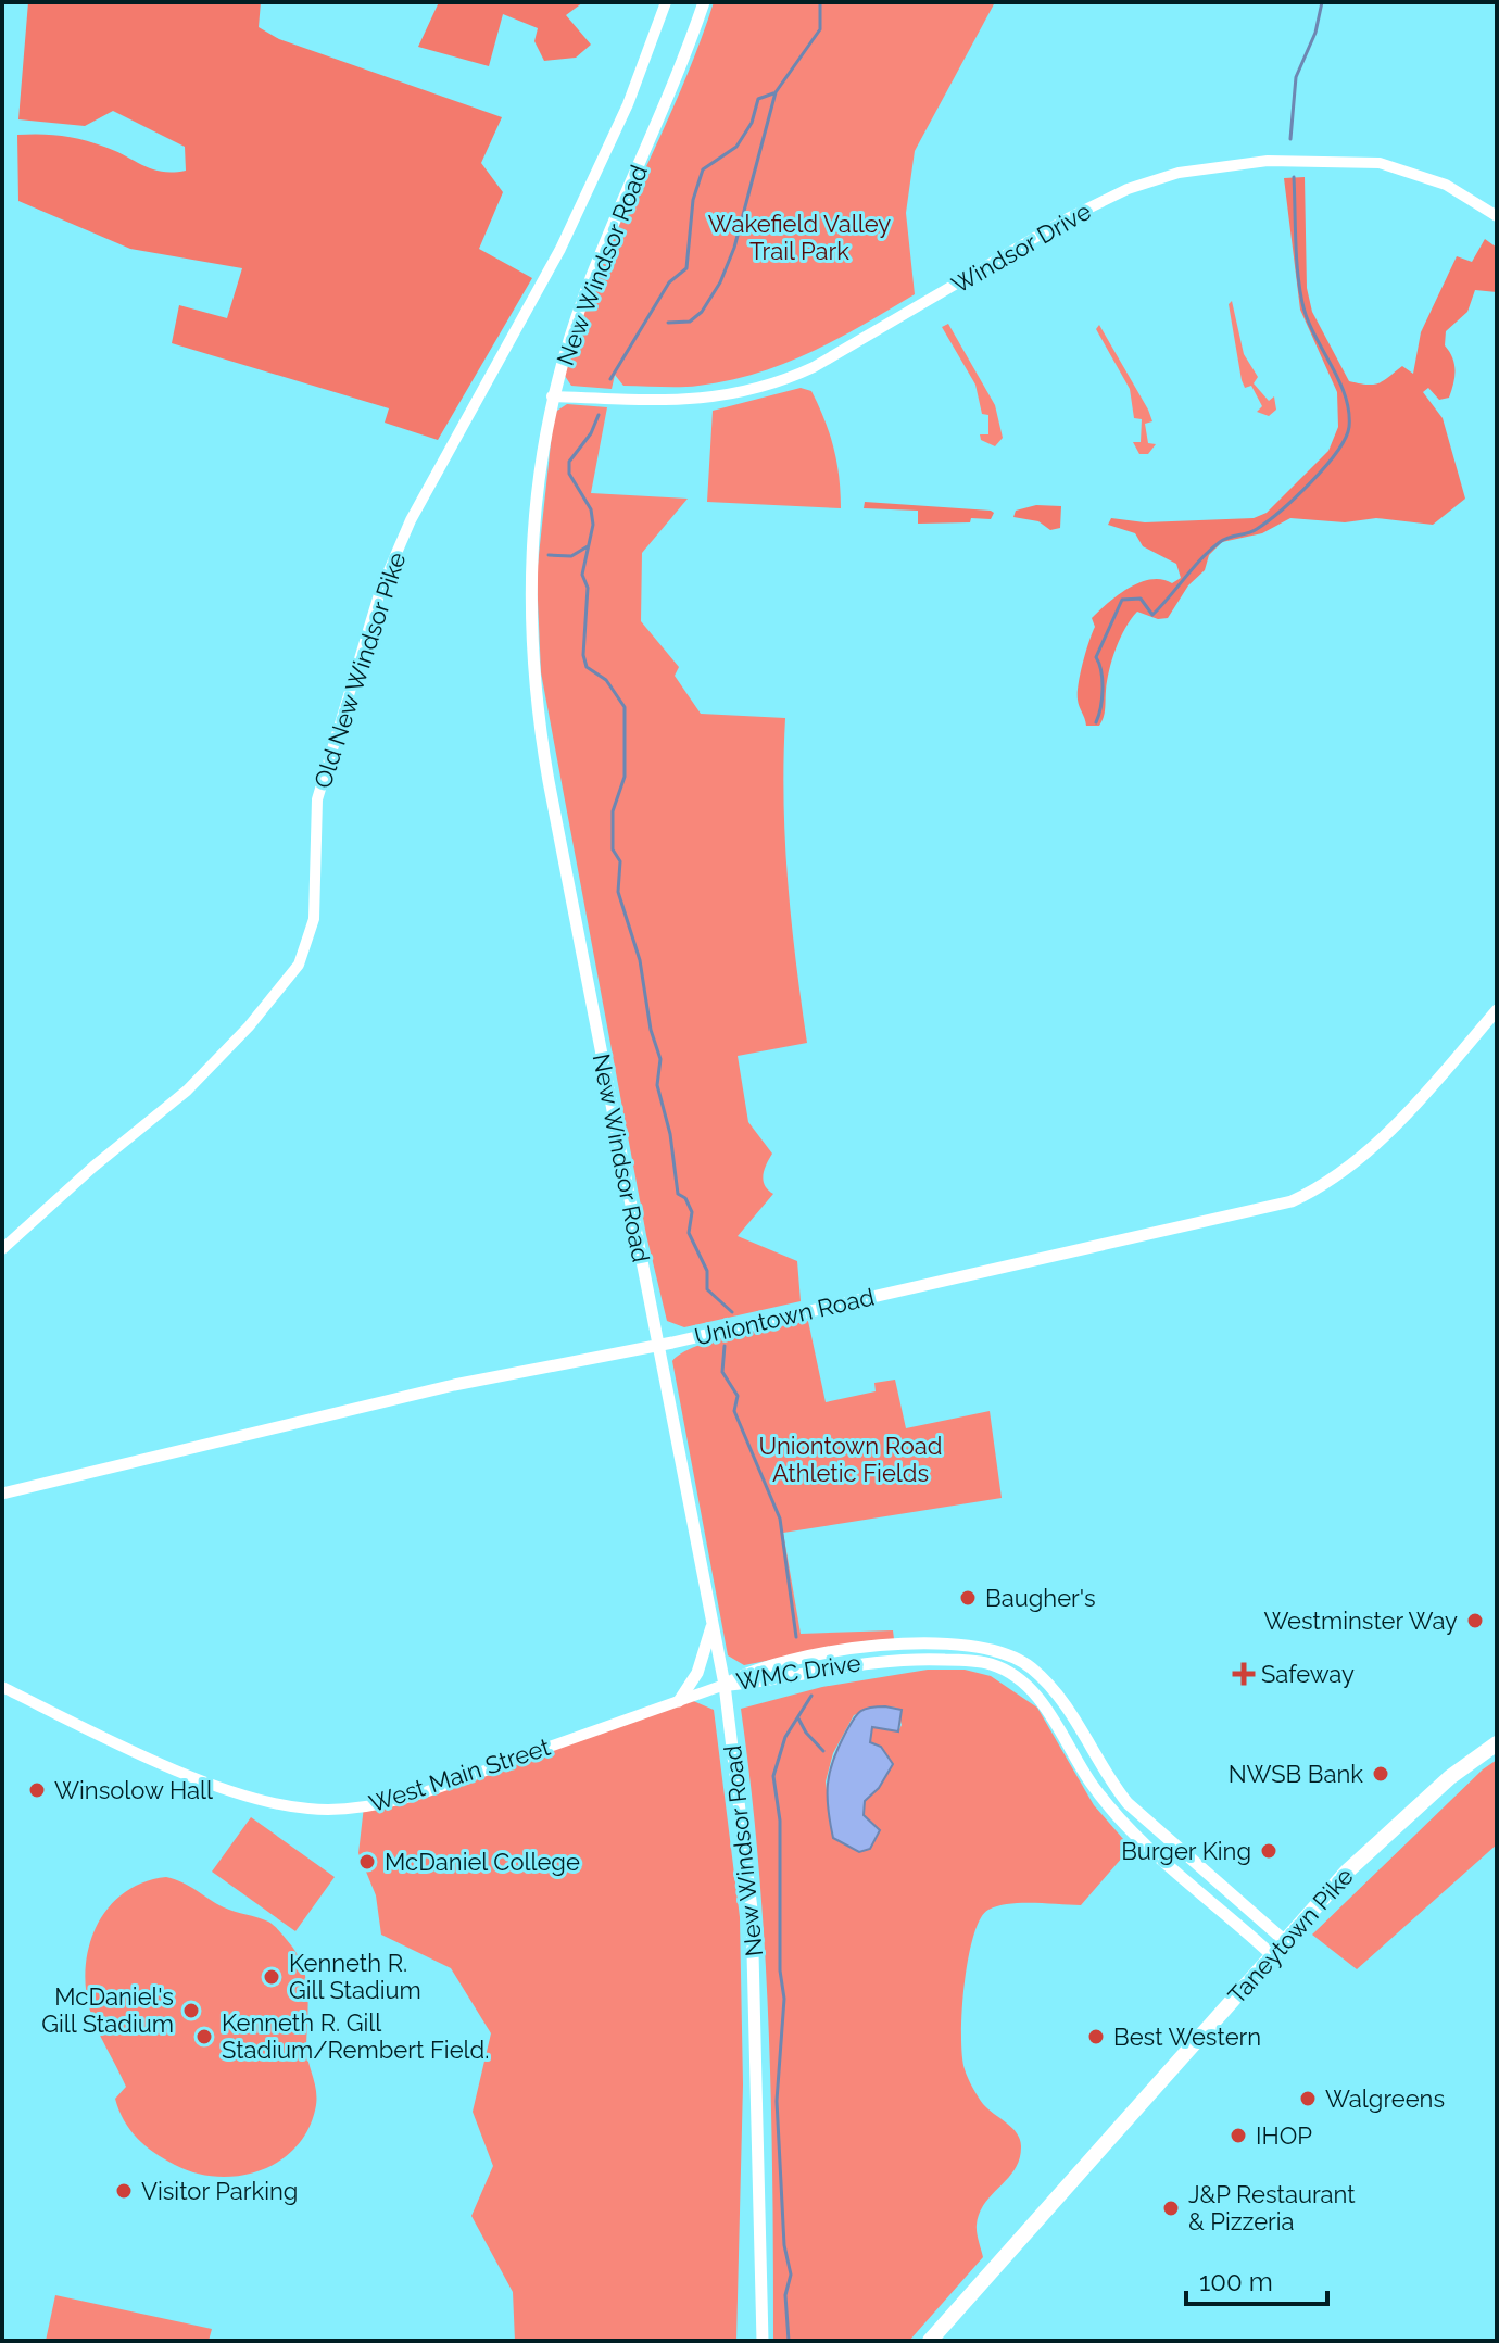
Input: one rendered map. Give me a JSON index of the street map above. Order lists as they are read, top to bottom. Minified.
{"streets":{"highway":["Taneytown Pike"],"main road":["New Windsor Road","Uniontown Road","WMC Drive"],"street":["Windsor Drive","Old New Windsor Pike","West Main Street"]},"crossings":[["Windsor Drive","New Windsor Road"],["New Windsor Road","Uniontown Road"],["New Windsor Road","WMC Drive"],["New Windsor Road","West Main Street"],["WMC Drive","West Main Street"],["WMC Drive","Taneytown Pike"]],"parks":["Wakefield Valley Trail Park","Uniontown Road Athletic Fields"],"places":{"other":["Baugher's","Westminster Way","NWSB Bank","Winsolow Hall","Burger King","McDaniel College","Kenneth R. Gill Stadium","McDaniel's Gill Stadium","Kenneth R. Gill Stadium/Rembert Field.","Best Western","Walgreens","IHOP","Visitor Parking","J&P Restaurant & Pizzeria"],"health":["Safeway"]},"scale_bar":"100 m"}
